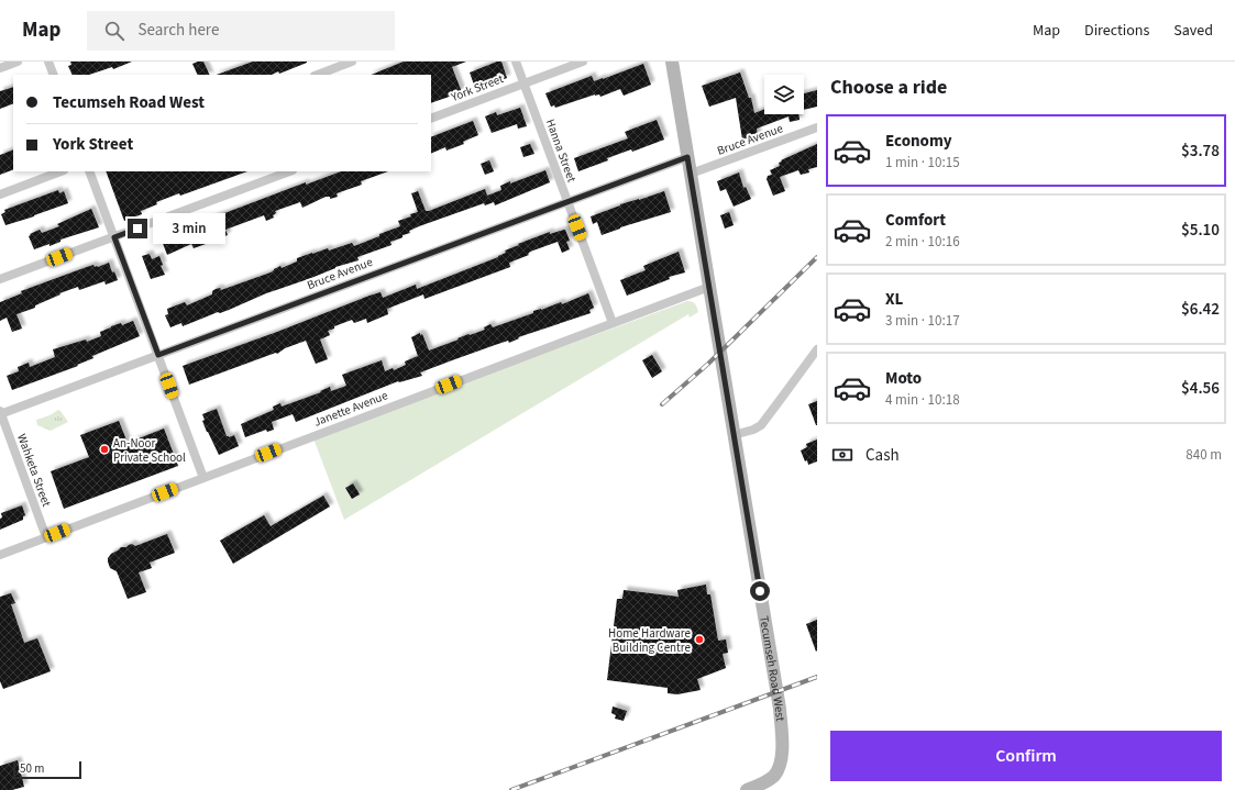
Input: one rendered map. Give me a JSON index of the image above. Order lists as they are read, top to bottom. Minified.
{"streets":{"main road":["Tecumseh Road West"],"street":["York Street","Bruce Avenue","Hanna Street","Janette Avenue","Wahketa Street"]},"crossings":[["York Street","Hanna Street"],["Bruce Avenue","Hanna Street"],["Bruce Avenue","Wahketa Street"],["Bruce Avenue","Tecumseh Road West"],["Hanna Street","Janette Avenue"],["Janette Avenue","Wahketa Street"],["Janette Avenue","Tecumseh Road West"]],"places":["An-Noor Private School","Home Hardware Building Centre"],"scale_bar":"50 m","page":{"header":"Map","search":"Search here","nav":["Map","Directions","Saved"],"heading":"Choose a ride","banner":["Tecumseh Road West","York Street"],"list":[{"name":"Economy","note":"1 min · 10:15","value":"$3.78"},{"name":"Comfort","note":"2 min · 10:16","value":"$5.10"},{"name":"XL","note":"3 min · 10:17","value":"$6.42"},{"name":"Moto","note":"4 min · 10:18","value":"$4.56"}],"bubble":"3 min","pay":["Cash","840 m"],"buttons":"Confirm","scale":"50 m"}}
